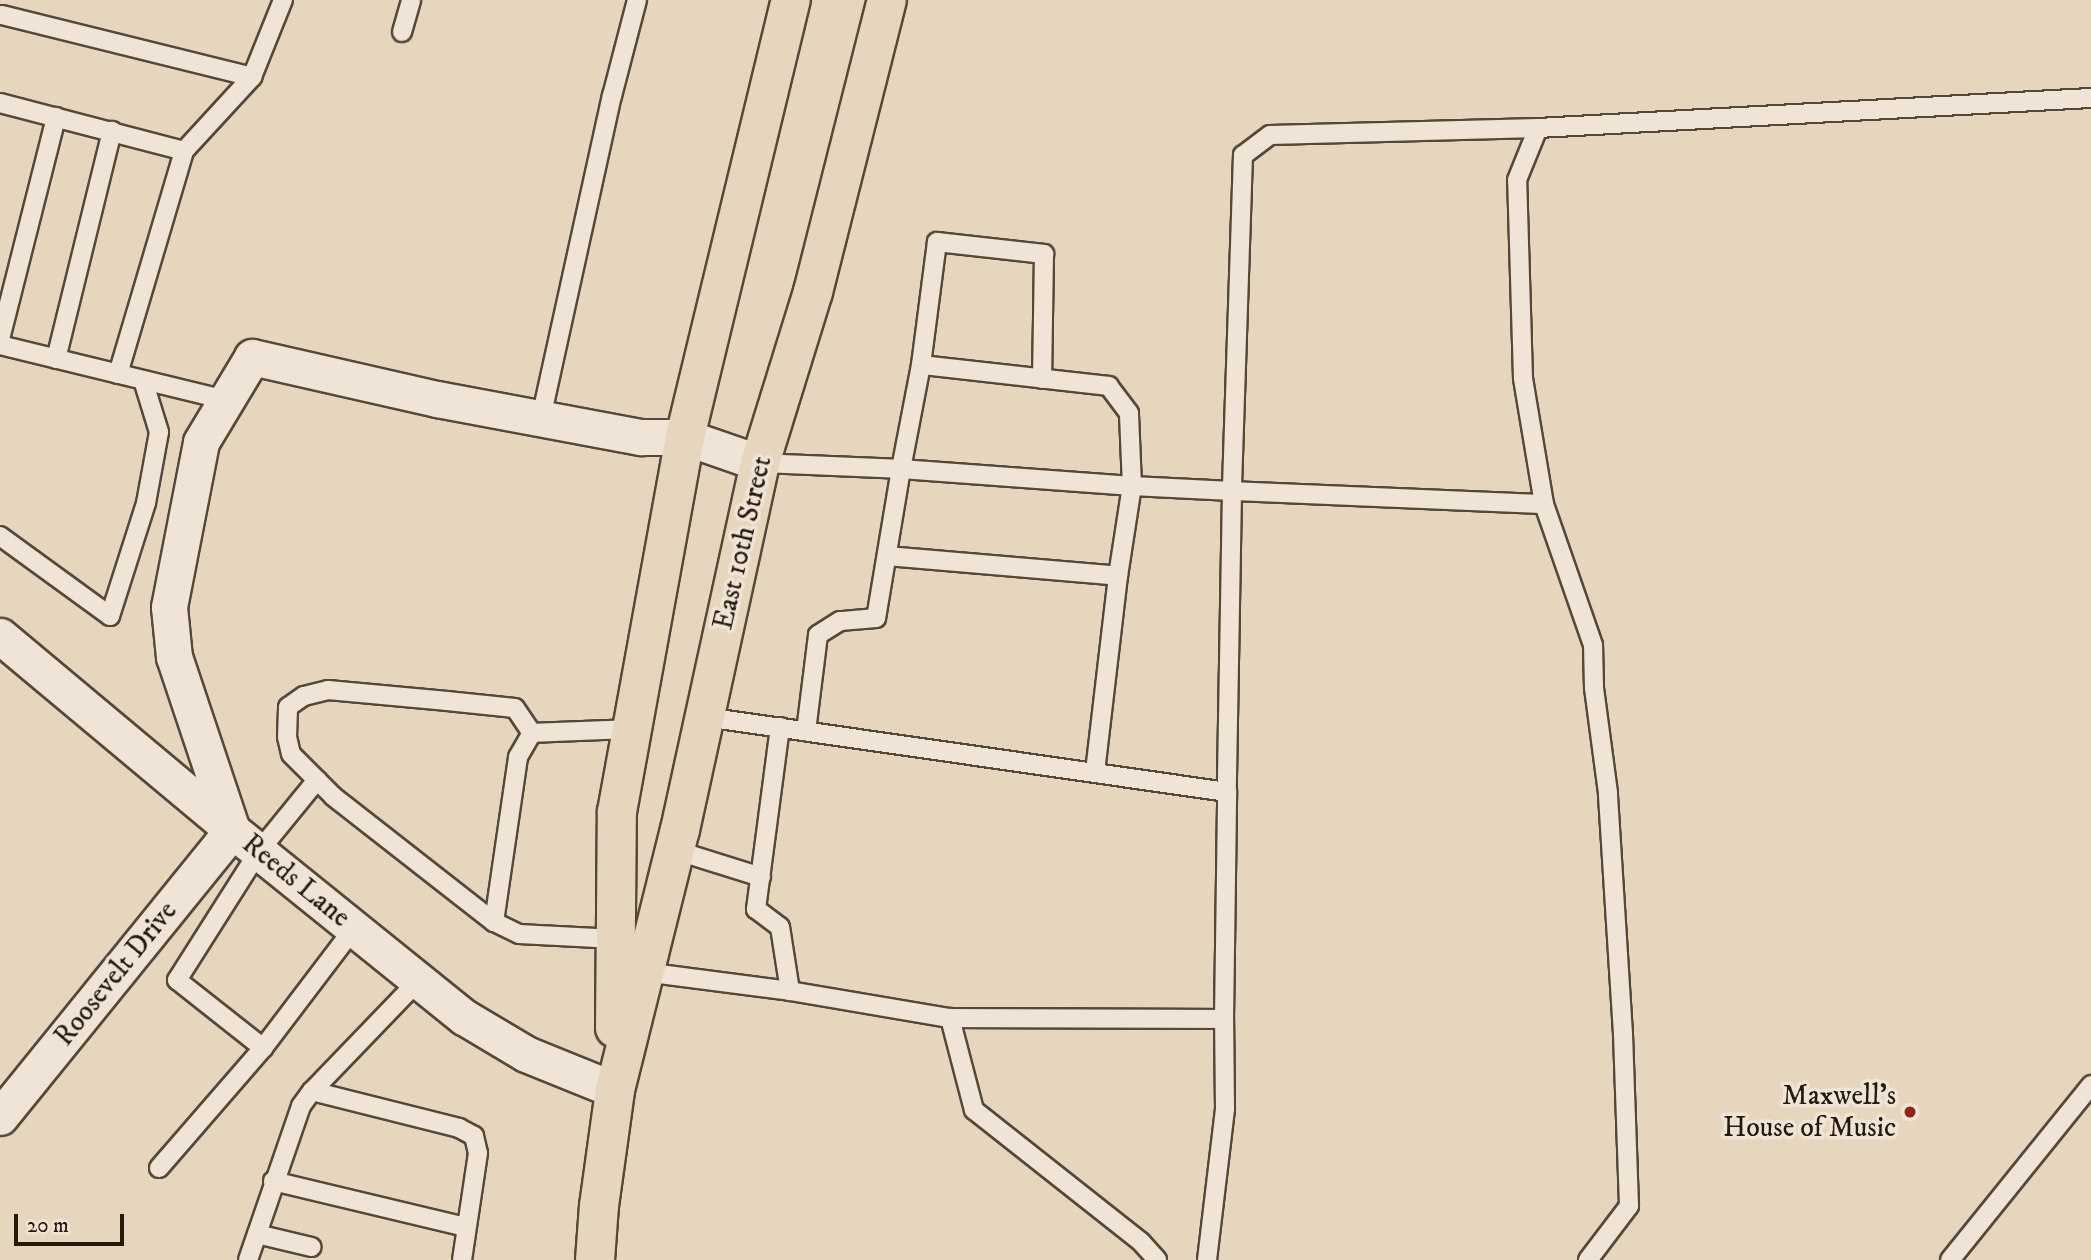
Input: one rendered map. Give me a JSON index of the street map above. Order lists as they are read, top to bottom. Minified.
{"streets":{"main road":["East 10th Street"],"street":["Reeds Lane","Roosevelt Drive"]},"crossings":[["East 10th Street","Reeds Lane"],["Reeds Lane","Roosevelt Drive"]],"places":["Maxwell's House of Music"],"scale_bar":"20 m"}
